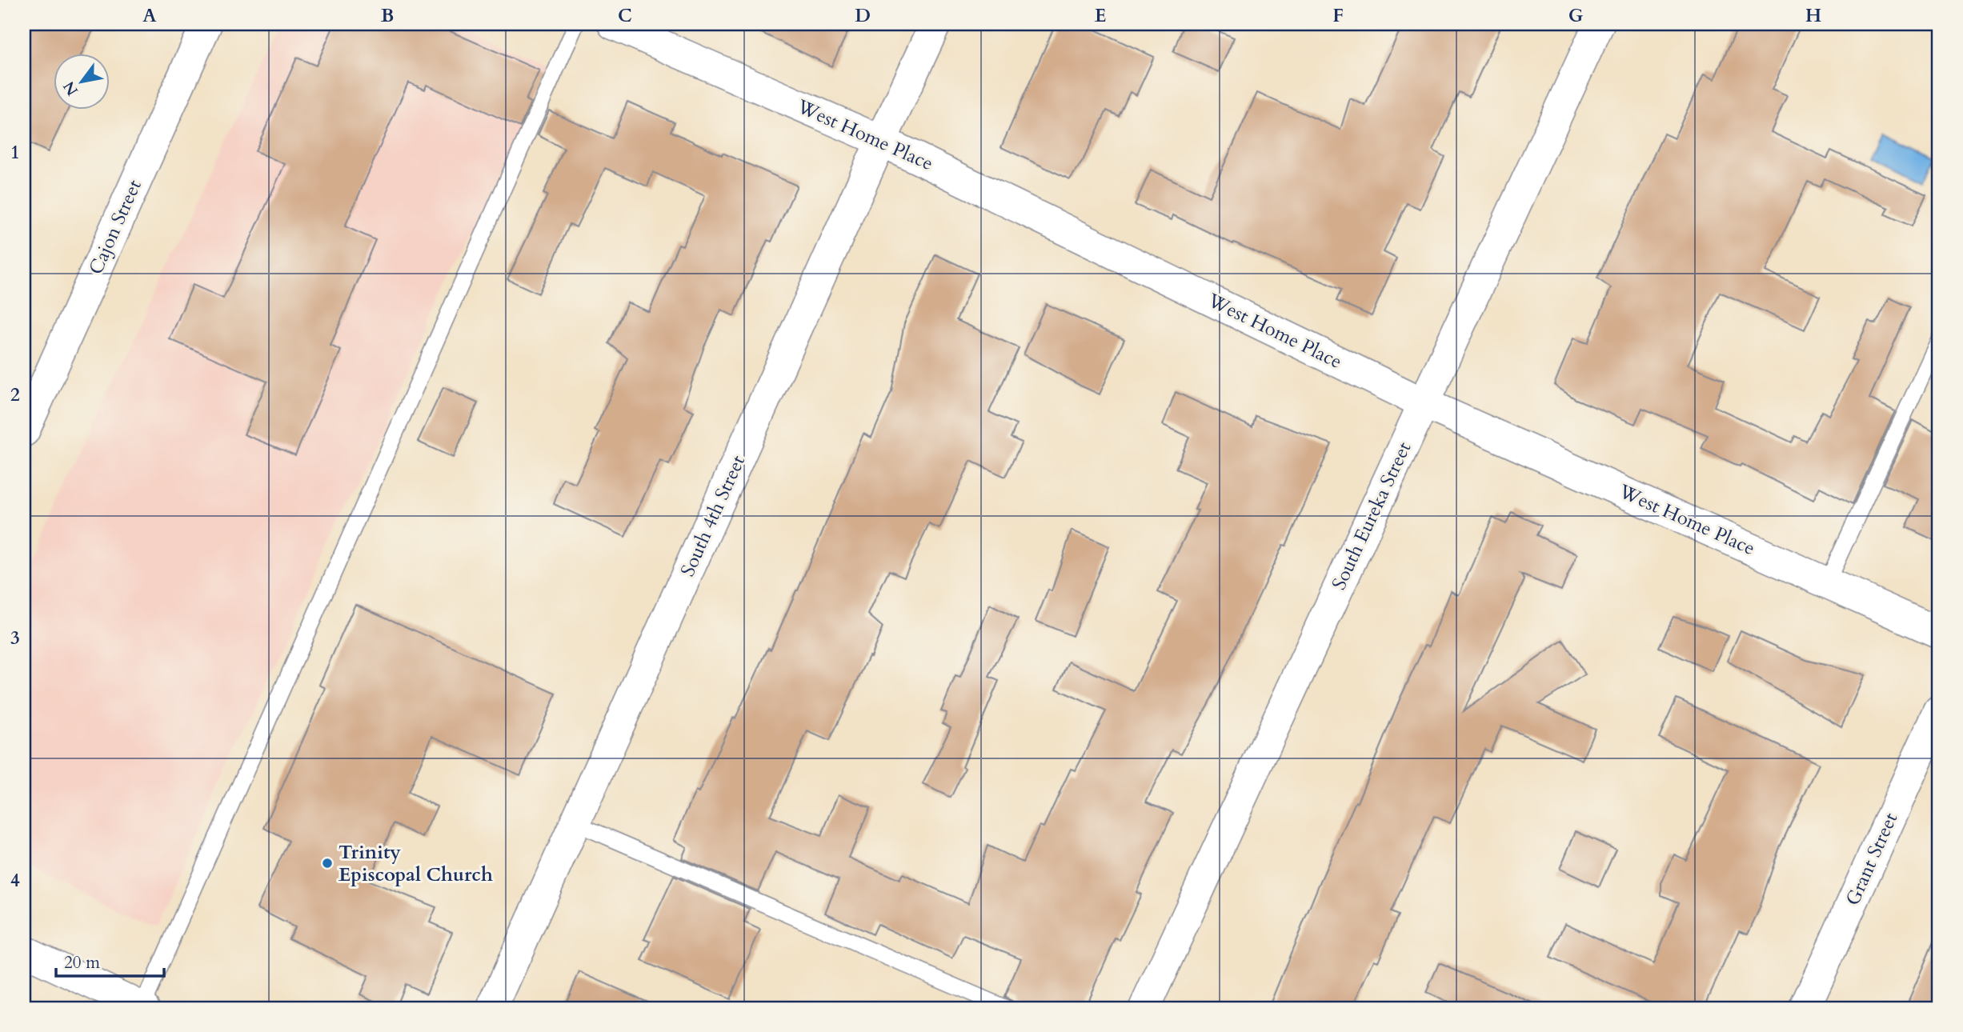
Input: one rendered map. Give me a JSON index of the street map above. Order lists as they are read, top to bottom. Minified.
{"streets":{"street":["West Home Place","Cajon Street","South 4th Street","South Eureka Street","Grant Street"]},"crossings":[["West Home Place","South 4th Street"],["West Home Place","South Eureka Street"]],"places":["Trinity Episcopal Church"],"scale_bar":"20 m","north":"bottom left","grid":{"columns":["A","B","C","D","E","F","G","H"],"rows":["1","2","3","4"]}}
